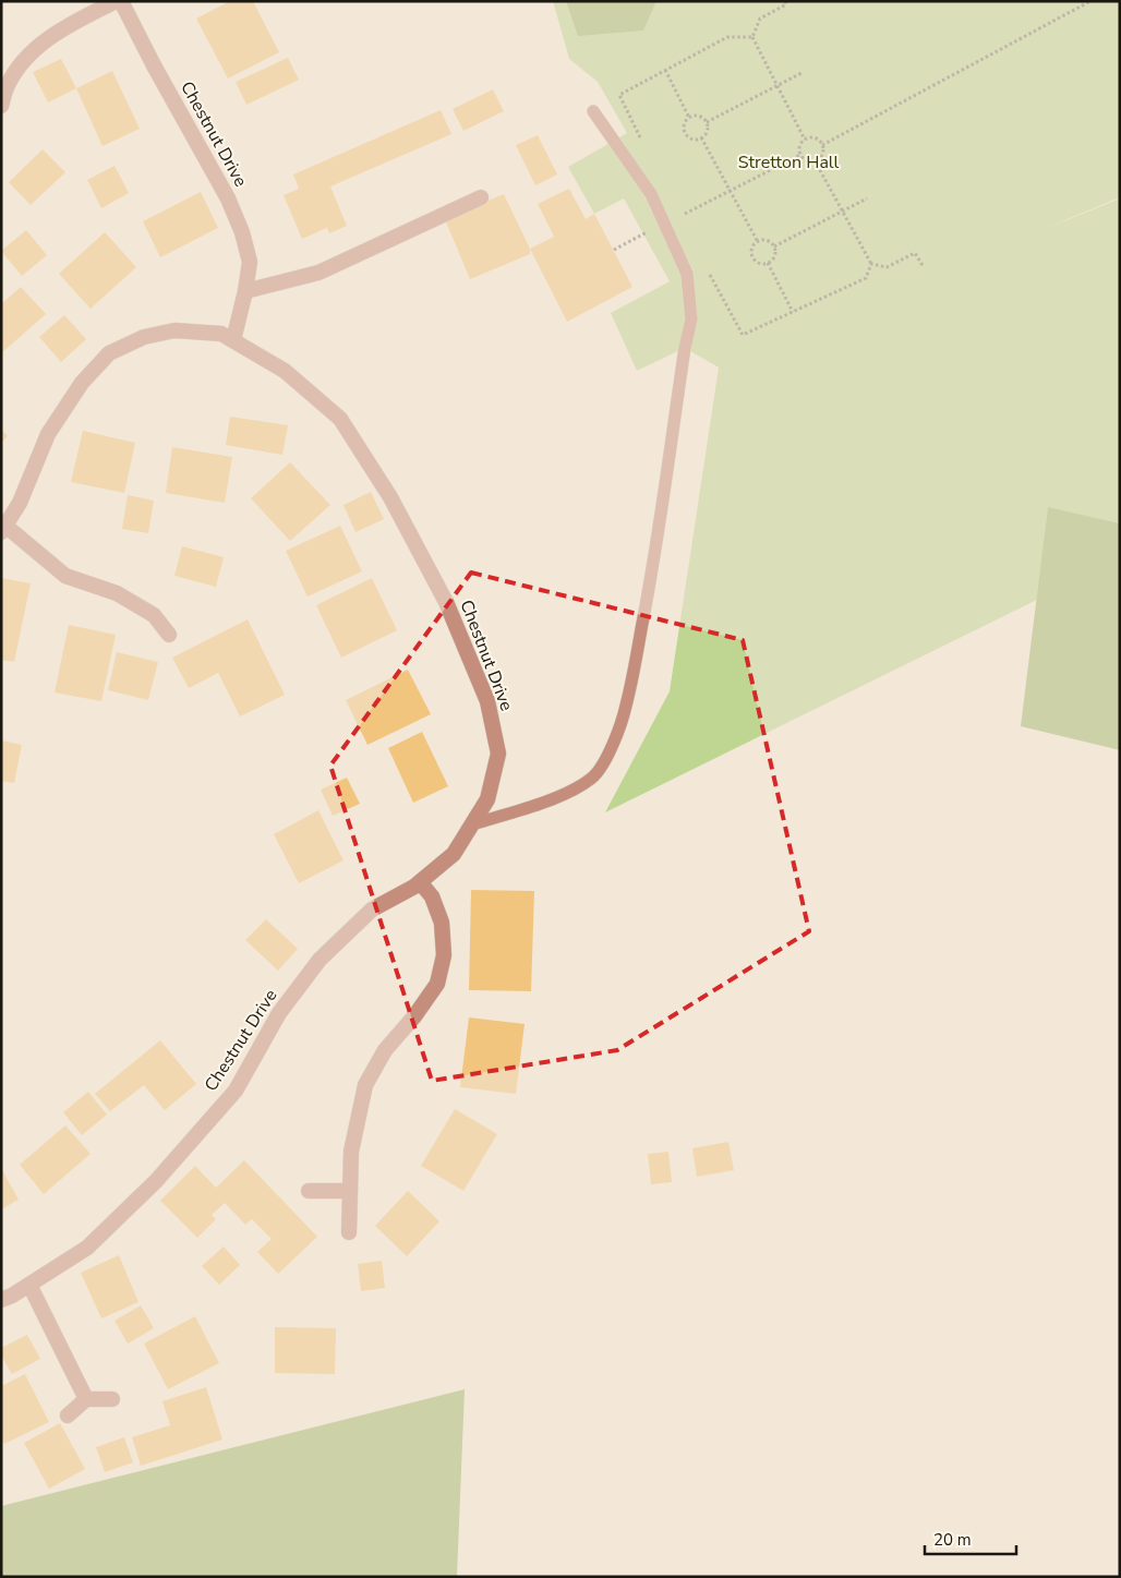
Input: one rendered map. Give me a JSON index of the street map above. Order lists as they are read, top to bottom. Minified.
{"streets":{"street":["Chestnut Drive"]},"parks":["Stretton Hall"],"scale_bar":"20 m"}
